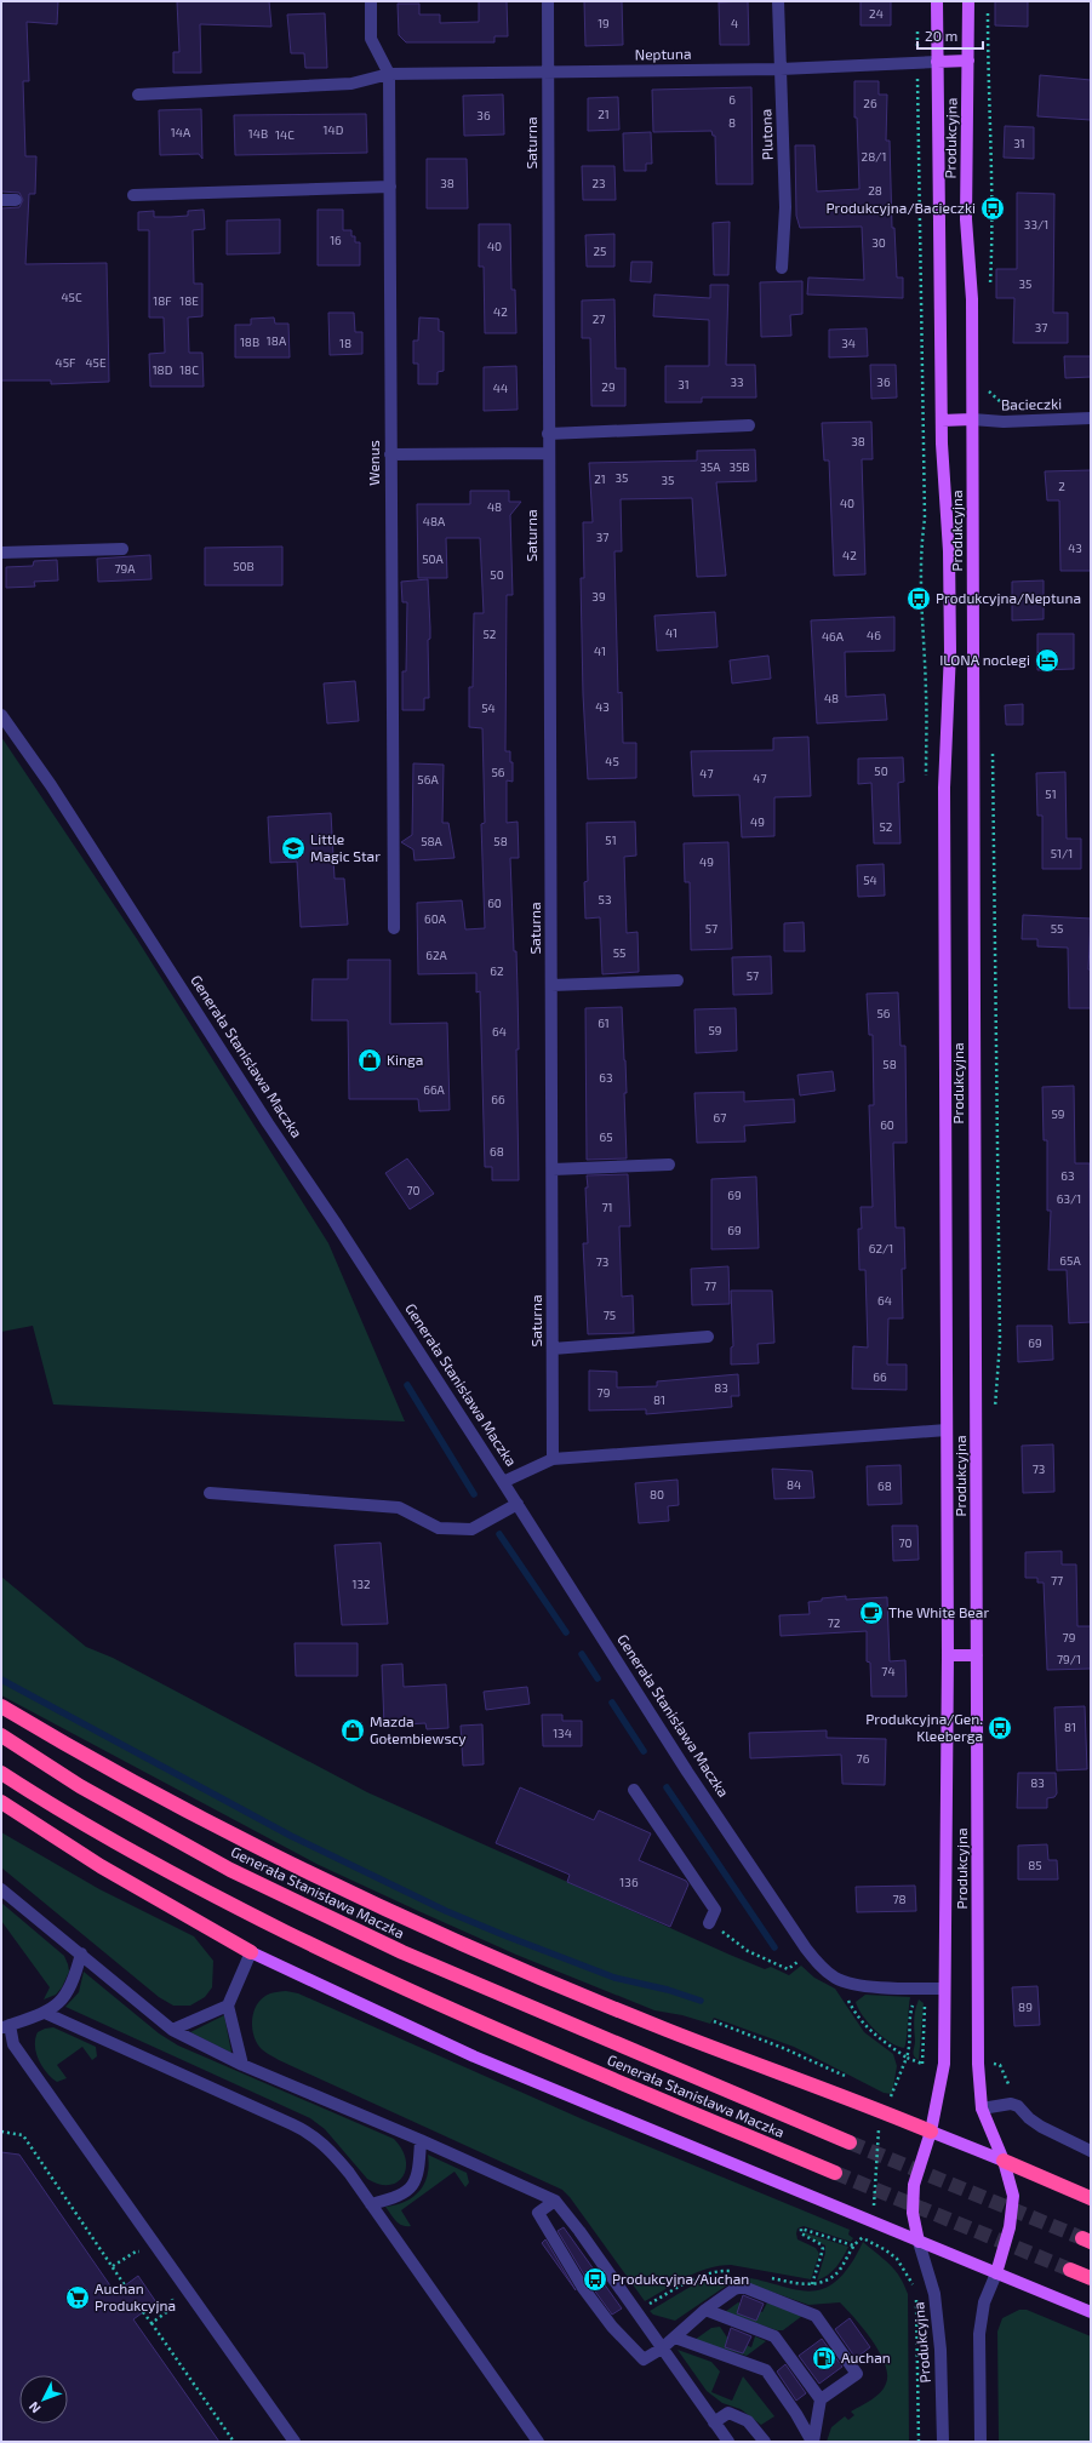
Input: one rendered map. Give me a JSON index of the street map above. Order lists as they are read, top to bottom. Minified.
{"streets":{"highway":["Generała Stanisława Maczka"],"main road":["Produkcyjna"],"street":["Neptuna","Plutona","Saturna","Bacieczki","Wenus"]},"crossings":[["Neptuna","Plutona"],["Neptuna","Produkcyjna"],["Neptuna","Saturna"],["Neptuna","Wenus"],["Produkcyjna","Bacieczki"]],"places":{"bus stop":["Produkcyjna/Bacieczki","Produkcyjna/Neptuna","Produkcyjna/Gen. Kleeberga","Produkcyjna/Auchan"],"hotel":["ILONA noclegi"],"school or university":["Little Magic Star"],"shop":["Kinga","Mazda Gołembiewscy"],"cafe":["The White Bear"],"supermarket":["Auchan Produkcyjna"],"fuel station":["Auchan"]},"house_numbers":["24","19","4","6","26","21","36","8","14D","14A","14B","14C","31","28/1","38","23","28","33/1","16","30","40","25","35","45C","18F","18E","42","27","37","18A","18B","18","34","45F","45E","18D","18C","33","36","31","29","44","38","35A","35B","35","21","35","2","40","48","48A","37","43","42","50A","50B","79A","50","39","41","52","46","46A","41","48","43","54","45","50","56","47","47","56A","51","49","52","51","58A","58","51/1","49","54","53","60","60A","57","55","55","62A","62","57","56","61","59","64","58","63","66A","66","59","67","60","65","68","63","70","69","63/1","71","69","62/1","65A","73","77","64","75","69","66","83","79","81","73","84","68","80","70","77","132","72","79","79/1","74","81","134","76","83","85","136","78","89"],"scale_bar":"20 m","north":"bottom left"}
